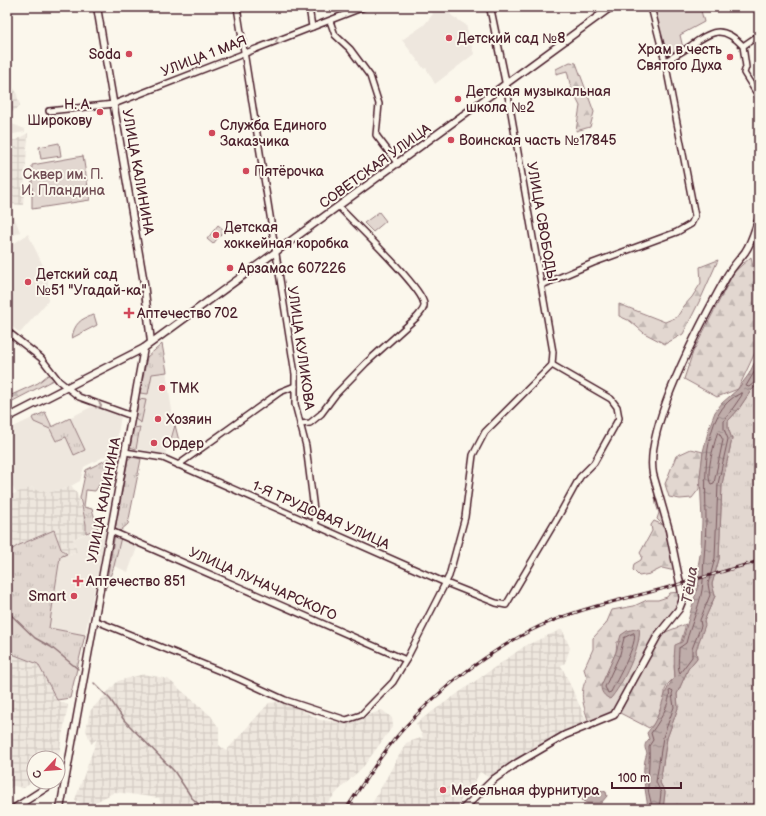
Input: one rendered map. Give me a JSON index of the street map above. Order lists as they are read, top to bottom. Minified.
{"streets":{"street":["УЛИЦА 1 МАЯ","СОВЕТСКАЯ УЛИЦА","УЛИЦА КАЛИНИНА","УЛИЦА СВОБОДЫ","УЛИЦА КУЛИКОВА","1-Я ТРУДОВАЯ УЛИЦА","УЛИЦА ЛУНАЧАРСКОГО"]},"crossings":[["УЛИЦА 1 МАЯ","УЛИЦА КАЛИНИНА"],["УЛИЦА 1 МАЯ","УЛИЦА КУЛИКОВА"],["СОВЕТСКАЯ УЛИЦА","УЛИЦА КАЛИНИНА"],["СОВЕТСКАЯ УЛИЦА","УЛИЦА СВОБОДЫ"],["СОВЕТСКАЯ УЛИЦА","УЛИЦА КУЛИКОВА"],["УЛИЦА КАЛИНИНА","1-Я ТРУДОВАЯ УЛИЦА"],["УЛИЦА КАЛИНИНА","УЛИЦА ЛУНАЧАРСКОГО"],["УЛИЦА СВОБОДЫ","1-Я ТРУДОВАЯ УЛИЦА"],["УЛИЦА КУЛИКОВА","1-Я ТРУДОВАЯ УЛИЦА"]],"water":["Тёша"],"parks":["Сквер им. П. И. Пландина"],"places":{"other":["Детский сад №8","Soda","Храм в честь Святого Духа","Детская музыкальная школа №2","Н. А. Широкову","Служба Единого Заказчика","Воинская часть №17845","Пятёрочка","Детская хоккейная коробка","Арзамас 607226","Детский сад №51 \"Угадай-ка\"","ТМК","Хозяин","Ордер","Smart","Мебельная фурнитура"],"health":["Аптечество 702","Аптечество 851"]},"scale_bar":"100 m","north":"bottom left"}
